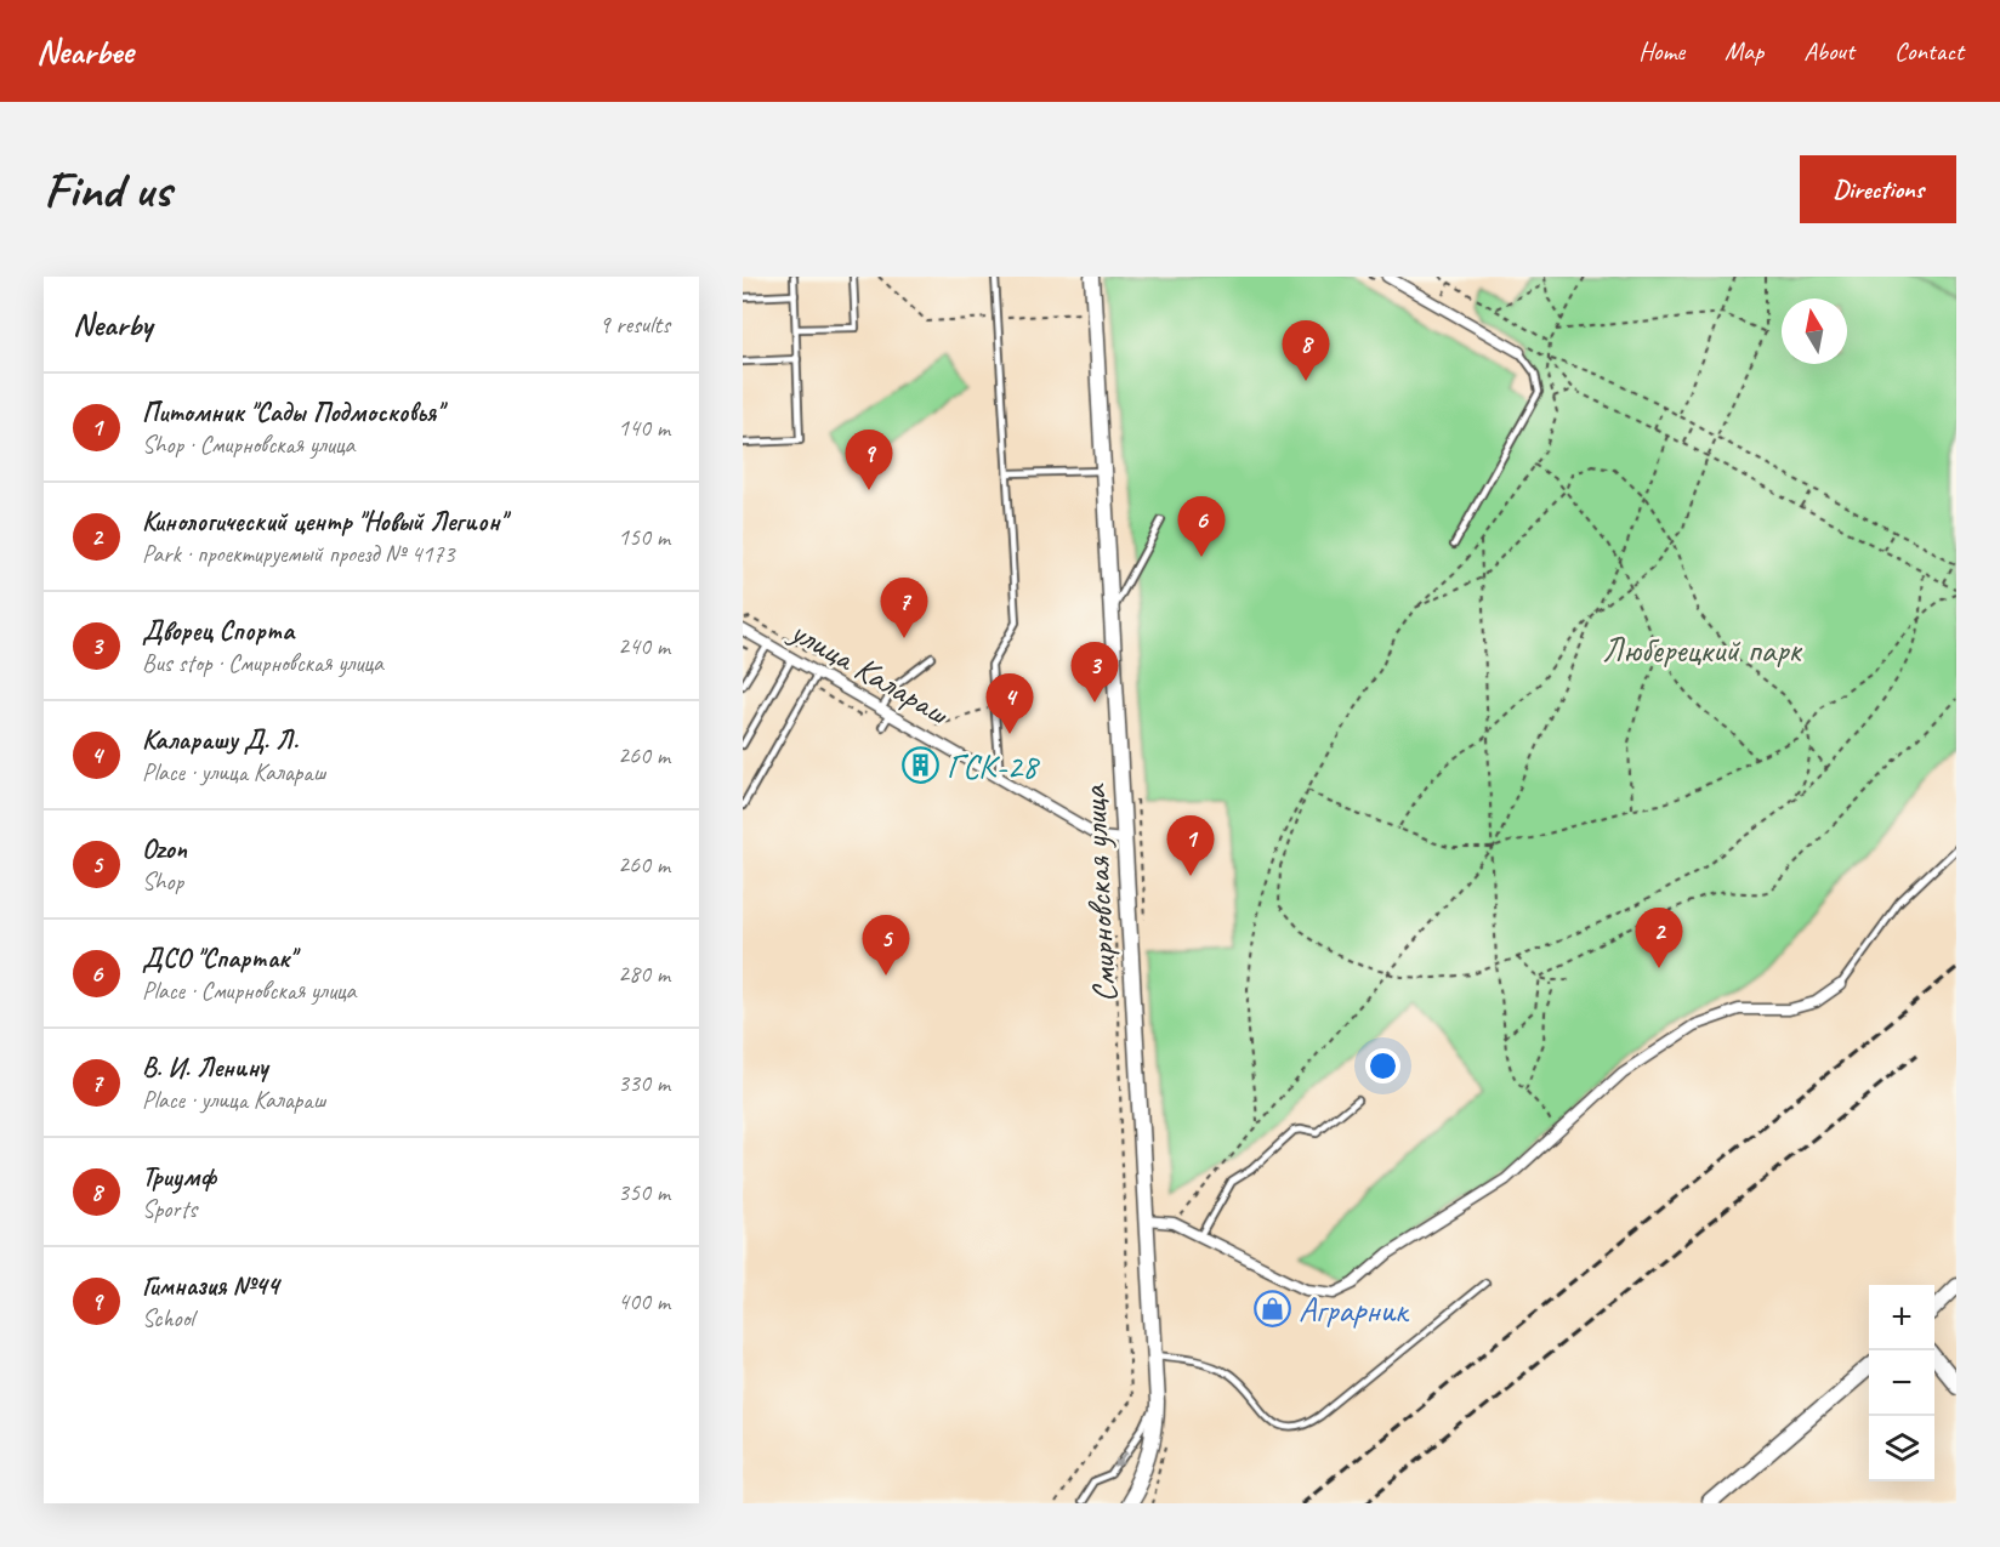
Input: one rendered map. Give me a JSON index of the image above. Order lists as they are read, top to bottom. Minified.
{"streets":{"main road":["Смирновская улица"],"street":["улица Калараш"]},"crossings":[["улица Калараш","Смирновская улица"]],"parks":["Люберецкий парк"],"places":{"building":["ГСК-28"],"shop":["Аграрник"]},"north":"top","page":{"header":"Nearbee","nav":["Home","Map","About","Contact"],"buttons":"Directions","title":"Find us","heading":["Nearby","9 results"],"pins":["8","9","6","7","3","4","1","2","5"],"list":[{"mark":"1","name":"Питомник \"Сады Подмосковья\"","note":"Shop · Смирновская улица","value":"140 m"},{"mark":"2","name":"Кинологический центр \"Новый Легион\"","note":"Park · проектируемый проезд № 4173","value":"150 m"},{"mark":"3","name":"Дворец Спорта","note":"Bus stop · Смирновская улица","value":"240 m"},{"mark":"4","name":"Каларашу Д. Л.","note":"Place · улица Калараш","value":"260 m"},{"mark":"5","name":"Ozon","note":"Shop","value":"260 m"},{"mark":"6","name":"ДСО \"Спартак\"","note":"Place · Смирновская улица","value":"280 m"},{"mark":"7","name":"В. И. Ленину","note":"Place · улица Калараш","value":"330 m"},{"mark":"8","name":"Триумф","note":"Sports","value":"350 m"},{"mark":"9","name":"Гимназия №44","note":"School","value":"400 m"}],"map_buttons":["+","−"]}}
